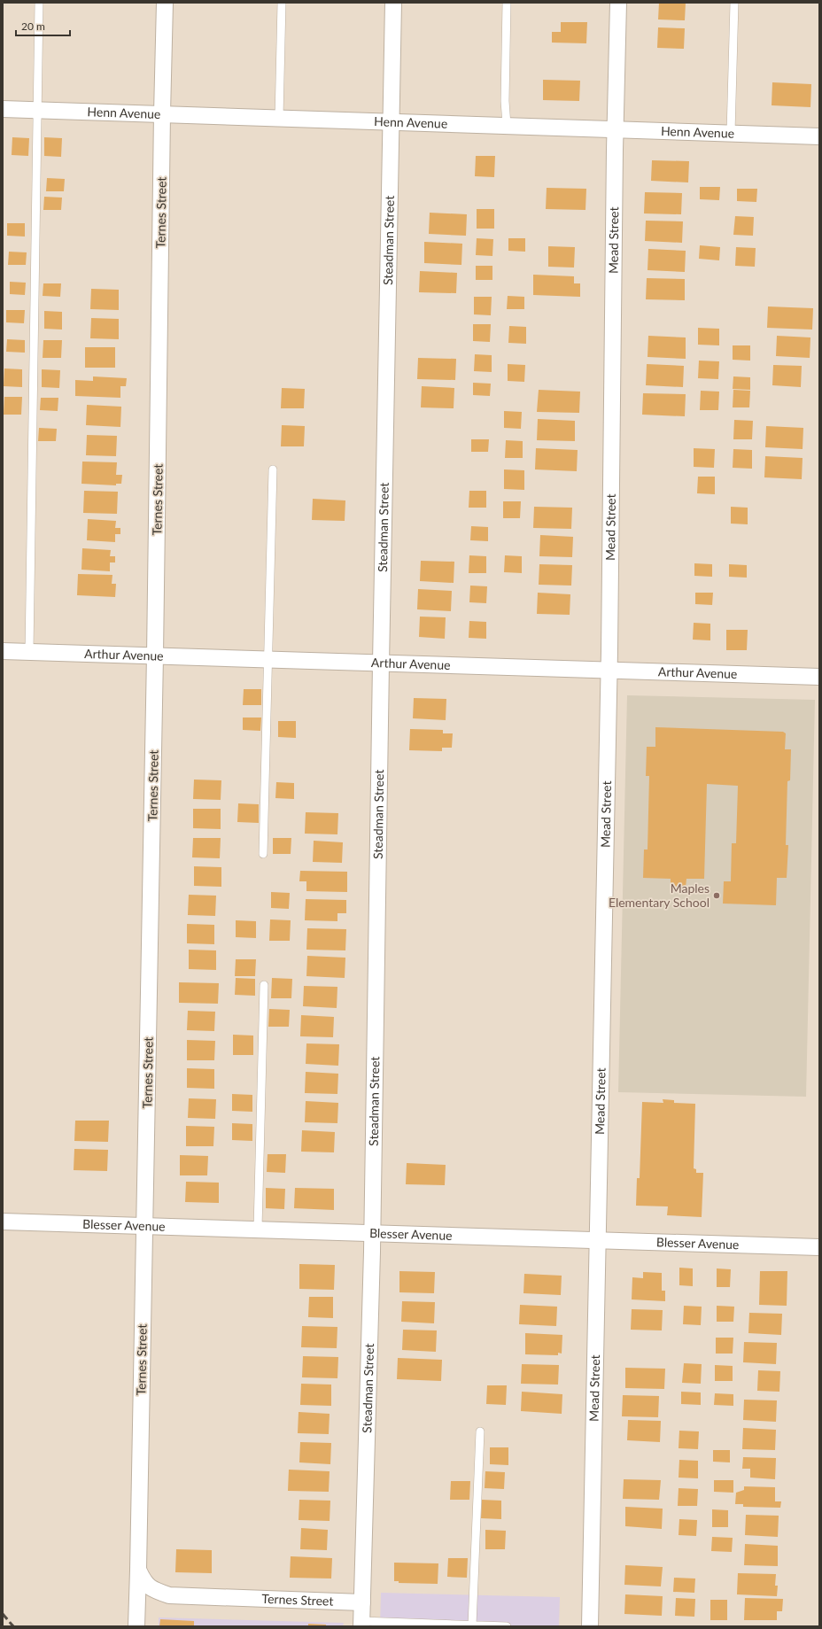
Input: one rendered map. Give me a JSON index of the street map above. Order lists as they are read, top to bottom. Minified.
{"streets":{"street":["Henn Avenue","Ternes Street","Steadman Street","Mead Street","Arthur Avenue","Blesser Avenue"]},"crossings":[["Henn Avenue","Ternes Street"],["Henn Avenue","Steadman Street"],["Henn Avenue","Mead Street"],["Ternes Street","Steadman Street"],["Ternes Street","Arthur Avenue"],["Ternes Street","Blesser Avenue"],["Steadman Street","Arthur Avenue"],["Steadman Street","Blesser Avenue"],["Mead Street","Arthur Avenue"],["Mead Street","Blesser Avenue"]],"places":["Maples Elementary School"],"scale_bar":"20 m"}
